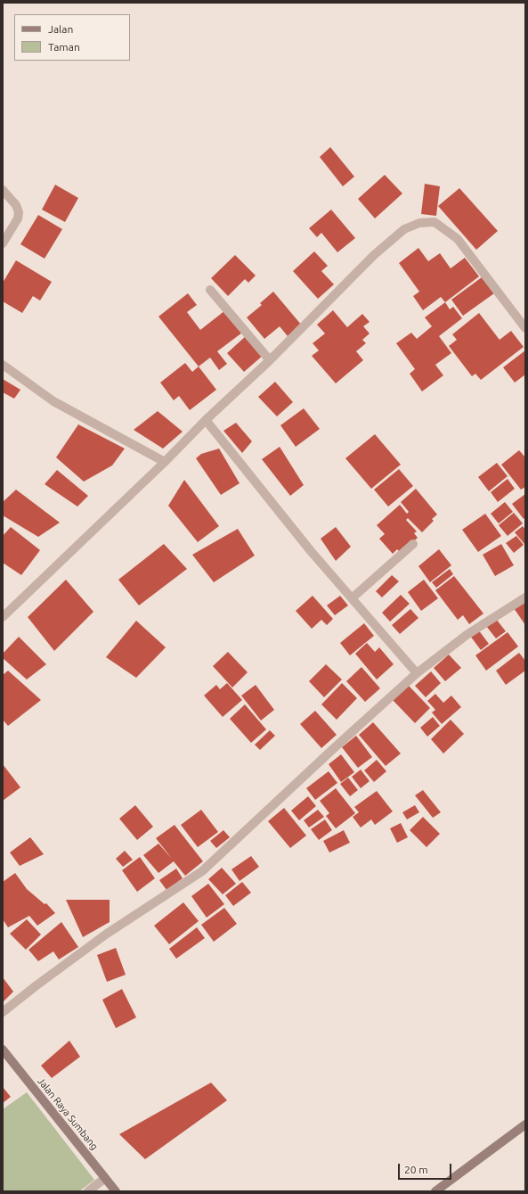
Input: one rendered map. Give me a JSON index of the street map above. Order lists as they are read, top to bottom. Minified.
{"streets":{"street":["Jalan Raya Sumbang"]},"legend":["Jalan","Taman"],"scale_bar":"20 m"}
